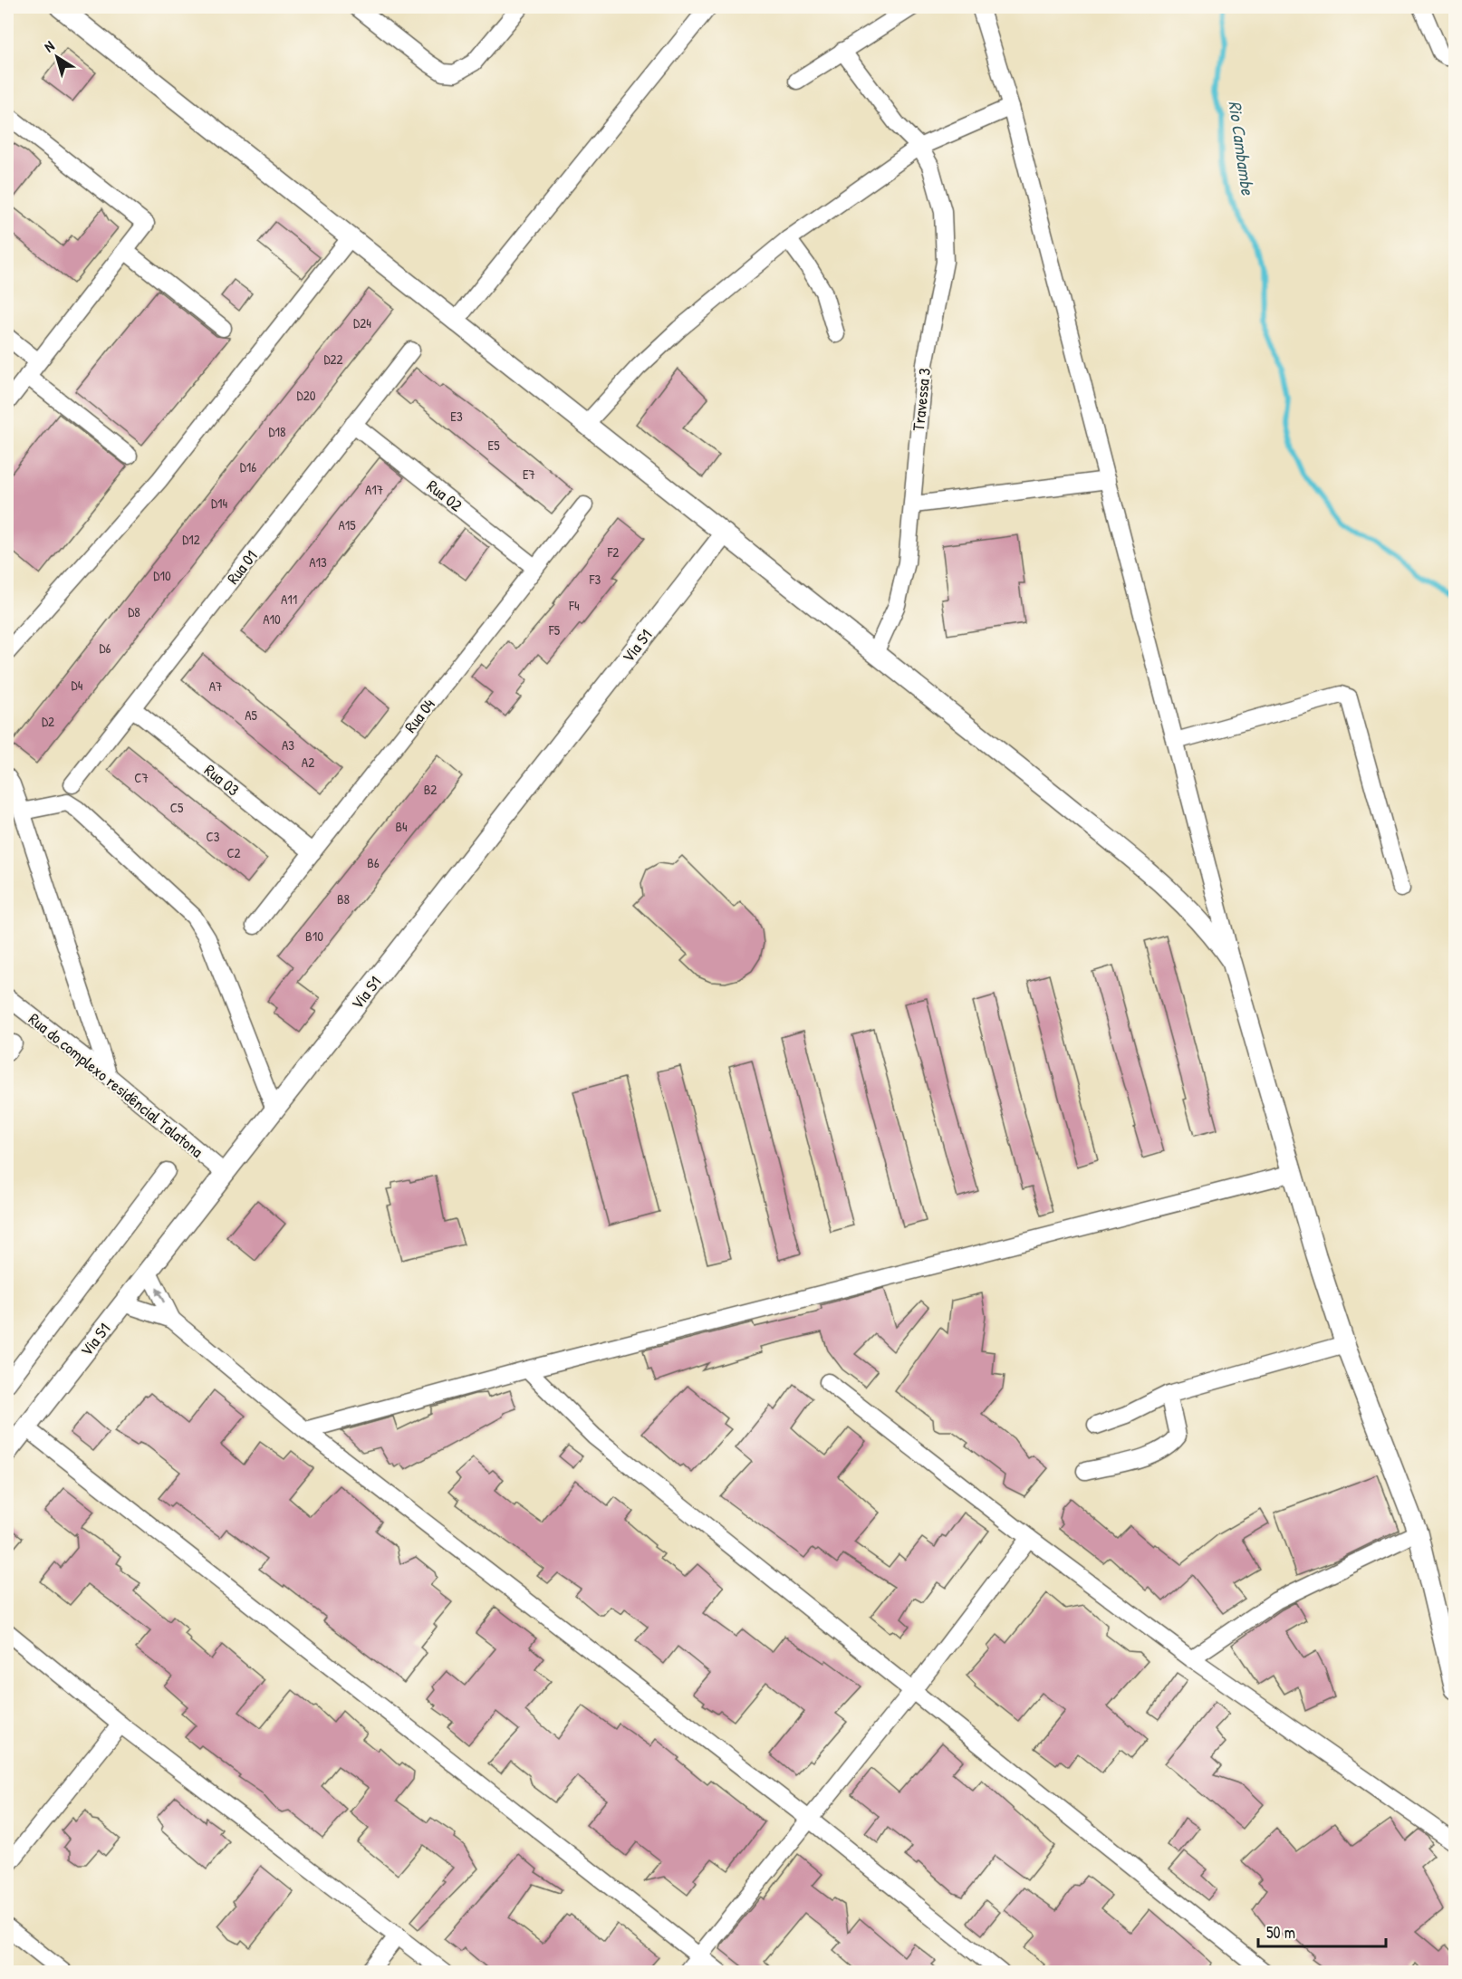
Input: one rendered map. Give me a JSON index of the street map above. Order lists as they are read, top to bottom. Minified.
{"streets":{"street":["Travessa 3","Rua 02","Rua 01","Via S1","Rua 04","Rua 03","Rua do complexo residêncial Talatona"]},"crossings":[["Rua 02","Rua 01"],["Rua 02","Rua 04"],["Rua 01","Rua 03"],["Via S1","Rua do complexo residêncial Talatona"],["Rua 04","Rua 03"]],"water":["Rio Cambambe"],"house_numbers":["D24","D22","D20","E3","D18","E5","D16","E7","A17","D14","A15","D12","F2","A13","D10","F3","A11","F4","D8","A10","F5","D6","D4","A7","A5","D2","A3","A2","C7","B2","C5","B4","C3","C2","B6","B8","B10"],"scale_bar":"50 m","north":"top left"}
